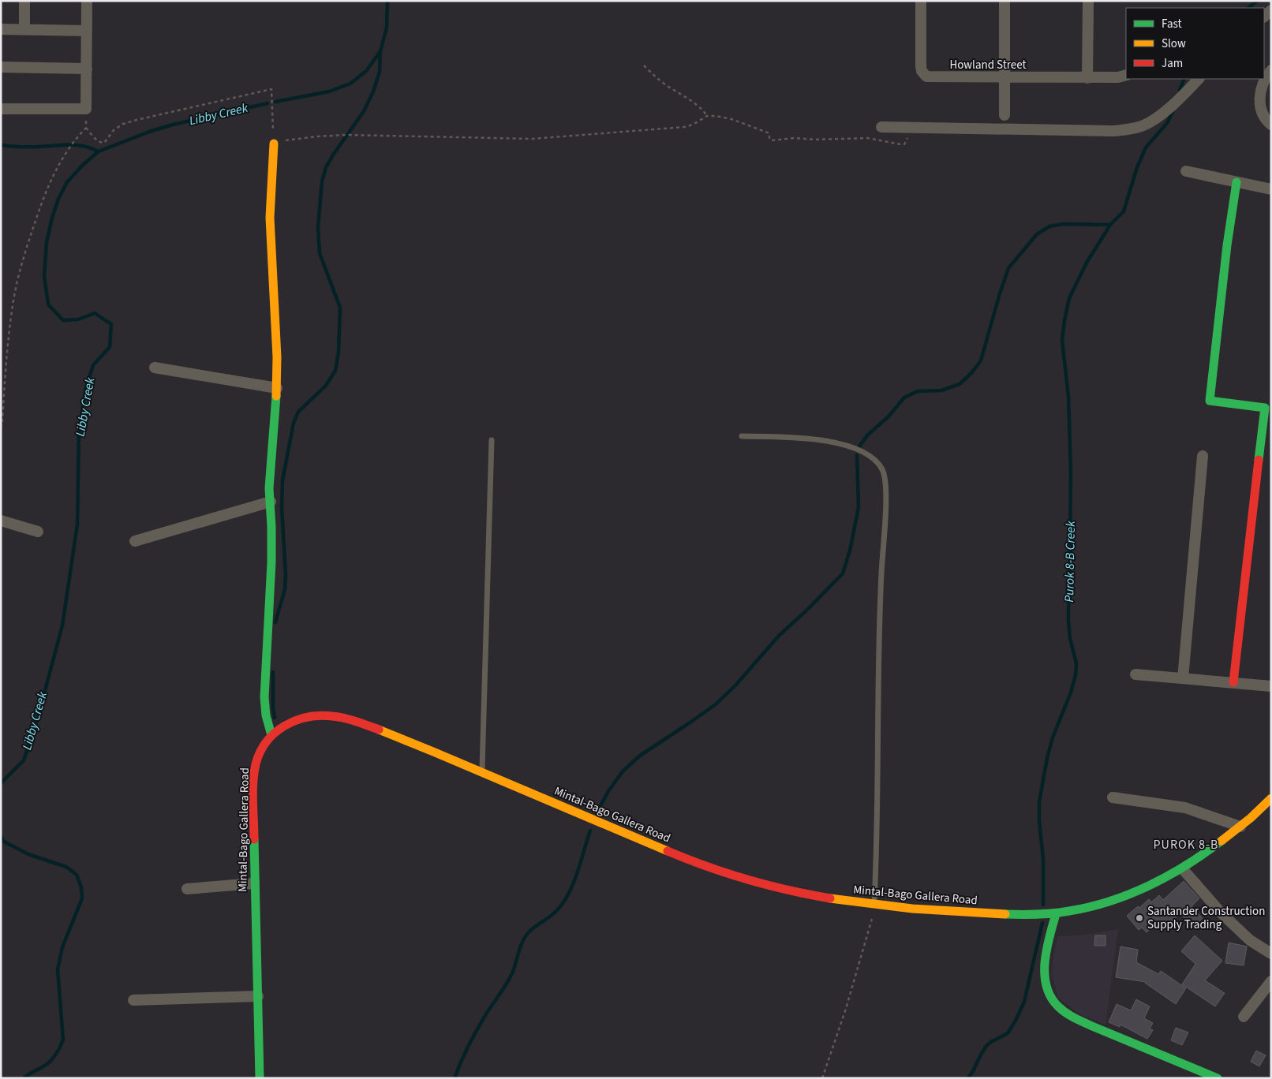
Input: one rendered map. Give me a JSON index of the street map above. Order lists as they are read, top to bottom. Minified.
{"streets":{"main road":["Mintal-Bago Gallera Road"],"street":["Howland Street"]},"districts":["PUROK 8-B"],"water":["Libby Creek","Purok 8-B Creek"],"places":["Santander Construction Supply Trading"],"legend":["Fast","Slow","Jam"]}
